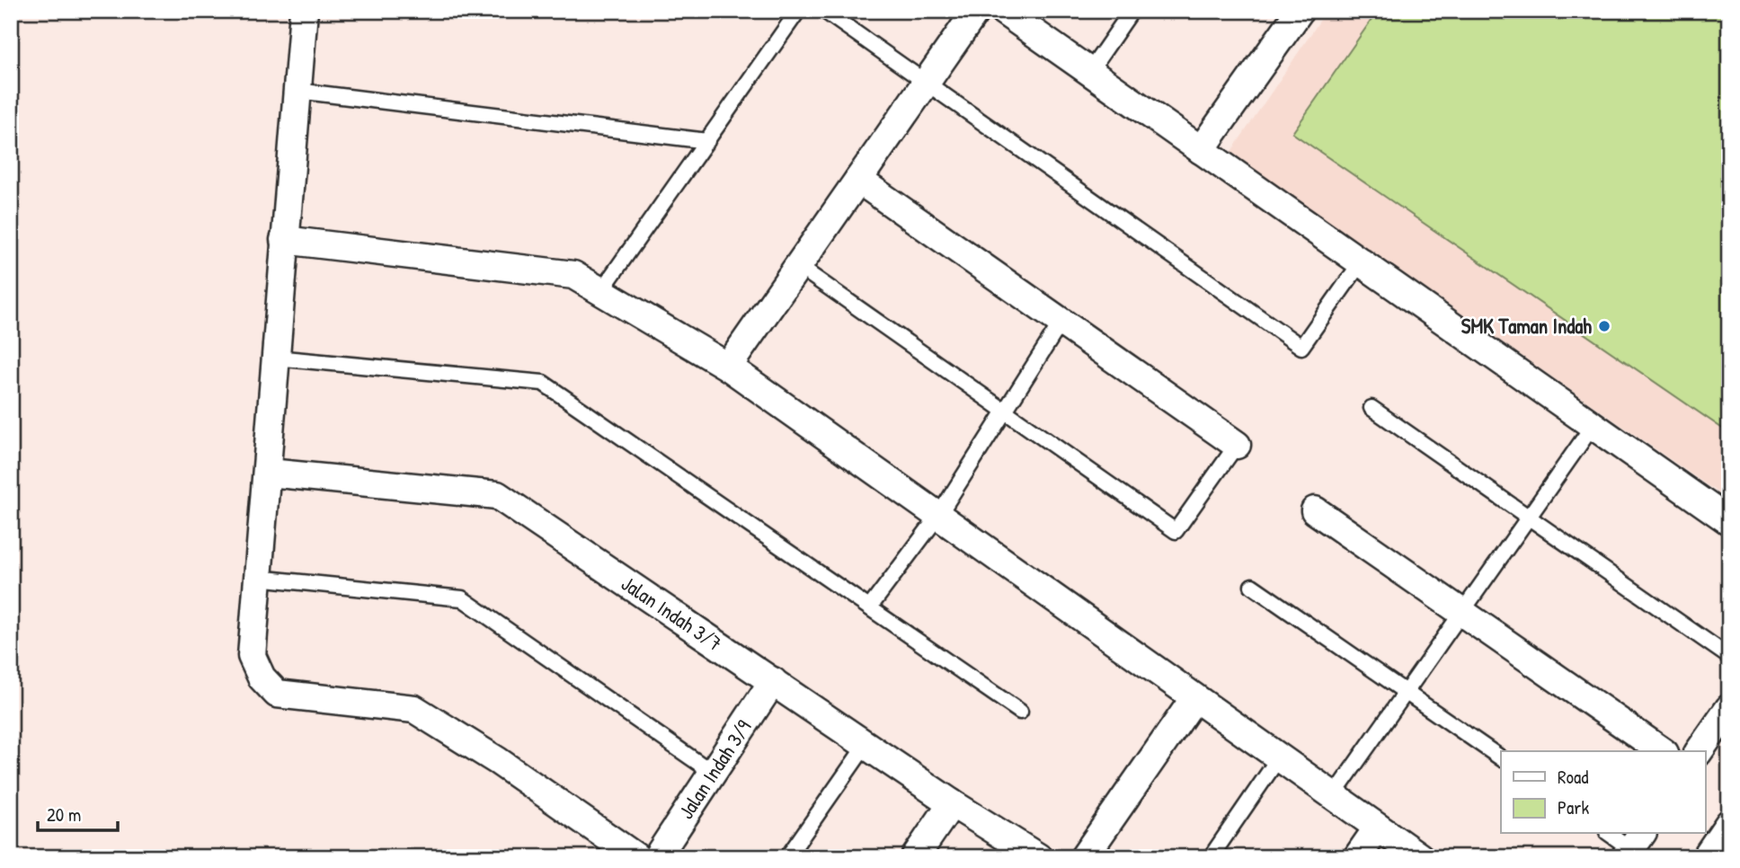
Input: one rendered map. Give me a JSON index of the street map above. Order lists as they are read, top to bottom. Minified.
{"streets":{"street":["Jalan Indah 3/7","Jalan Indah 3/9"]},"crossings":[["Jalan Indah 3/7","Jalan Indah 3/9"]],"places":["SMK Taman Indah"],"legend":["Road","Park"],"scale_bar":"20 m"}
